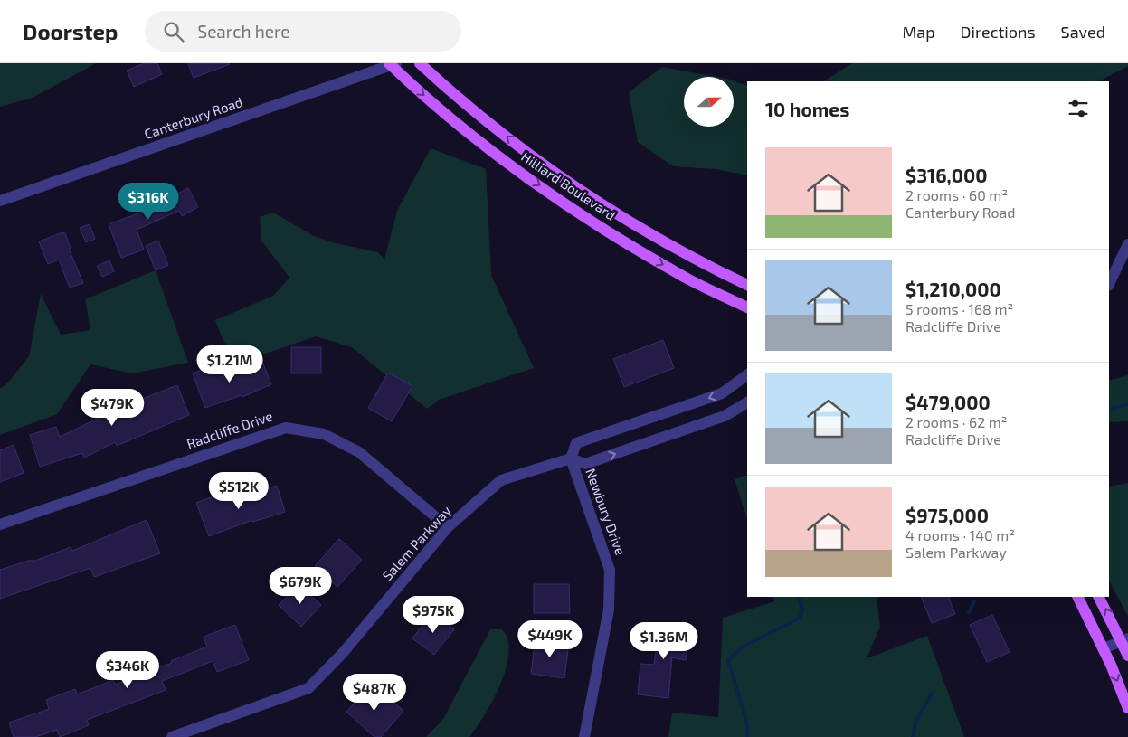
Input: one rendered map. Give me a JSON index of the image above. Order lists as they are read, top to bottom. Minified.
{"streets":{"main road":["Hilliard Boulevard"],"street":["Canterbury Road","Radcliffe Drive","Newbury Drive","Salem Parkway"]},"crossings":[["Canterbury Road","Hilliard Boulevard"],["Radcliffe Drive","Salem Parkway"],["Newbury Drive","Salem Parkway"]],"north":"right","page":{"header":"Doorstep","search":"Search here","nav":["Map","Directions","Saved"],"heading":"10 homes","list":[{"name":"$316,000","note":"2 rooms · 60 m² · Canterbury Road"},{"name":"$1,210,000","note":"5 rooms · 168 m² · Radcliffe Drive"},{"name":"$479,000","note":"2 rooms · 62 m² · Radcliffe Drive"},{"name":"$975,000","note":"4 rooms · 140 m² · Salem Parkway"}],"price":["$316K","$1.21M","$479K","$512K","$679K","$975K","$449K","$1.36M","$346K","$487K"]}}
